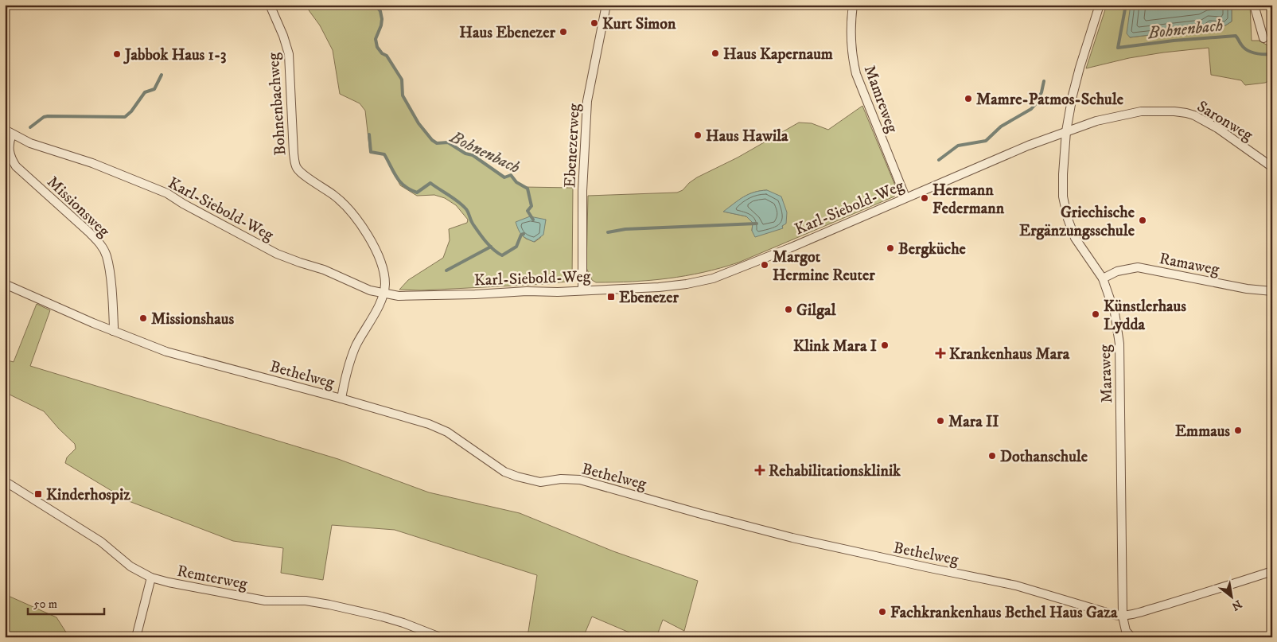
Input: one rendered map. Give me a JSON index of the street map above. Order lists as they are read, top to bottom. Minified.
{"streets":{"street":["Mamreweg","Bohnenbachweg","Saronweg","Ebenezerweg","Missionsweg","Karl-Siebold-Weg","Ramaweg","Bethelweg","Maraweg","Remterweg"]},"crossings":[["Mamreweg","Karl-Siebold-Weg"],["Bohnenbachweg","Karl-Siebold-Weg"],["Bohnenbachweg","Bethelweg"],["Saronweg","Karl-Siebold-Weg"],["Saronweg","Maraweg"],["Ebenezerweg","Karl-Siebold-Weg"],["Missionsweg","Karl-Siebold-Weg"],["Missionsweg","Bethelweg"],["Karl-Siebold-Weg","Maraweg"],["Ramaweg","Maraweg"],["Bethelweg","Maraweg"]],"water":["Bohnenbach"],"places":{"other":["Kurt Simon","Haus Ebenezer","Haus Kapernaum","Jabbok Haus 1-3","Mamre-Patmos-Schule","Haus Hawila","Hermann Federmann","Griechische Ergänzungsschule","Bergküche","Margot Hermine Reuter","Gilgal","Künstlerhaus Lydda","Missionshaus","Klink Mara I","Mara II","Emmaus","Dothanschule","Fachkrankenhaus Bethel Haus Gaza"],"transit":["Ebenezer","Kinderhospiz"],"health":["Krankenhaus Mara","Rehabilitationsklinik"]},"scale_bar":"50 m","north":"bottom right"}
